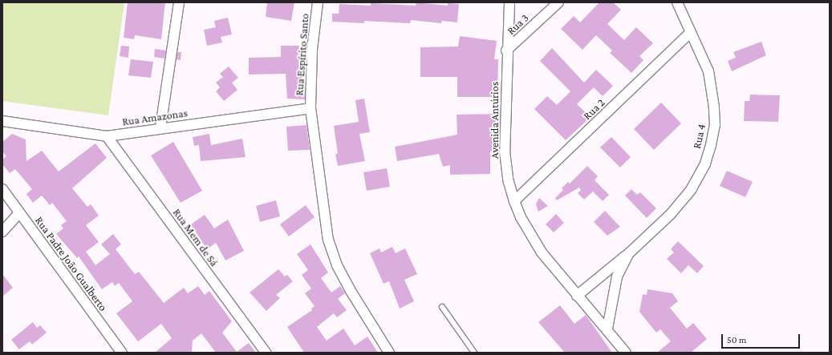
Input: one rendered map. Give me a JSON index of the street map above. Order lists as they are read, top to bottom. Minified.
{"streets":{"street":["Rua 3","Rua Espírito Santo","Rua 2","Rua Amazonas","Avenida Antúrios","Rua 4","Rua Mem de Sá","Rua Padre João Gualberto"]},"crossings":[["Rua 3","Avenida Antúrios"],["Rua Espírito Santo","Rua Amazonas"],["Rua 2","Avenida Antúrios"],["Rua 2","Rua 4"],["Rua Amazonas","Rua Mem de Sá"],["Avenida Antúrios","Rua 4"]],"scale_bar":"50 m"}
